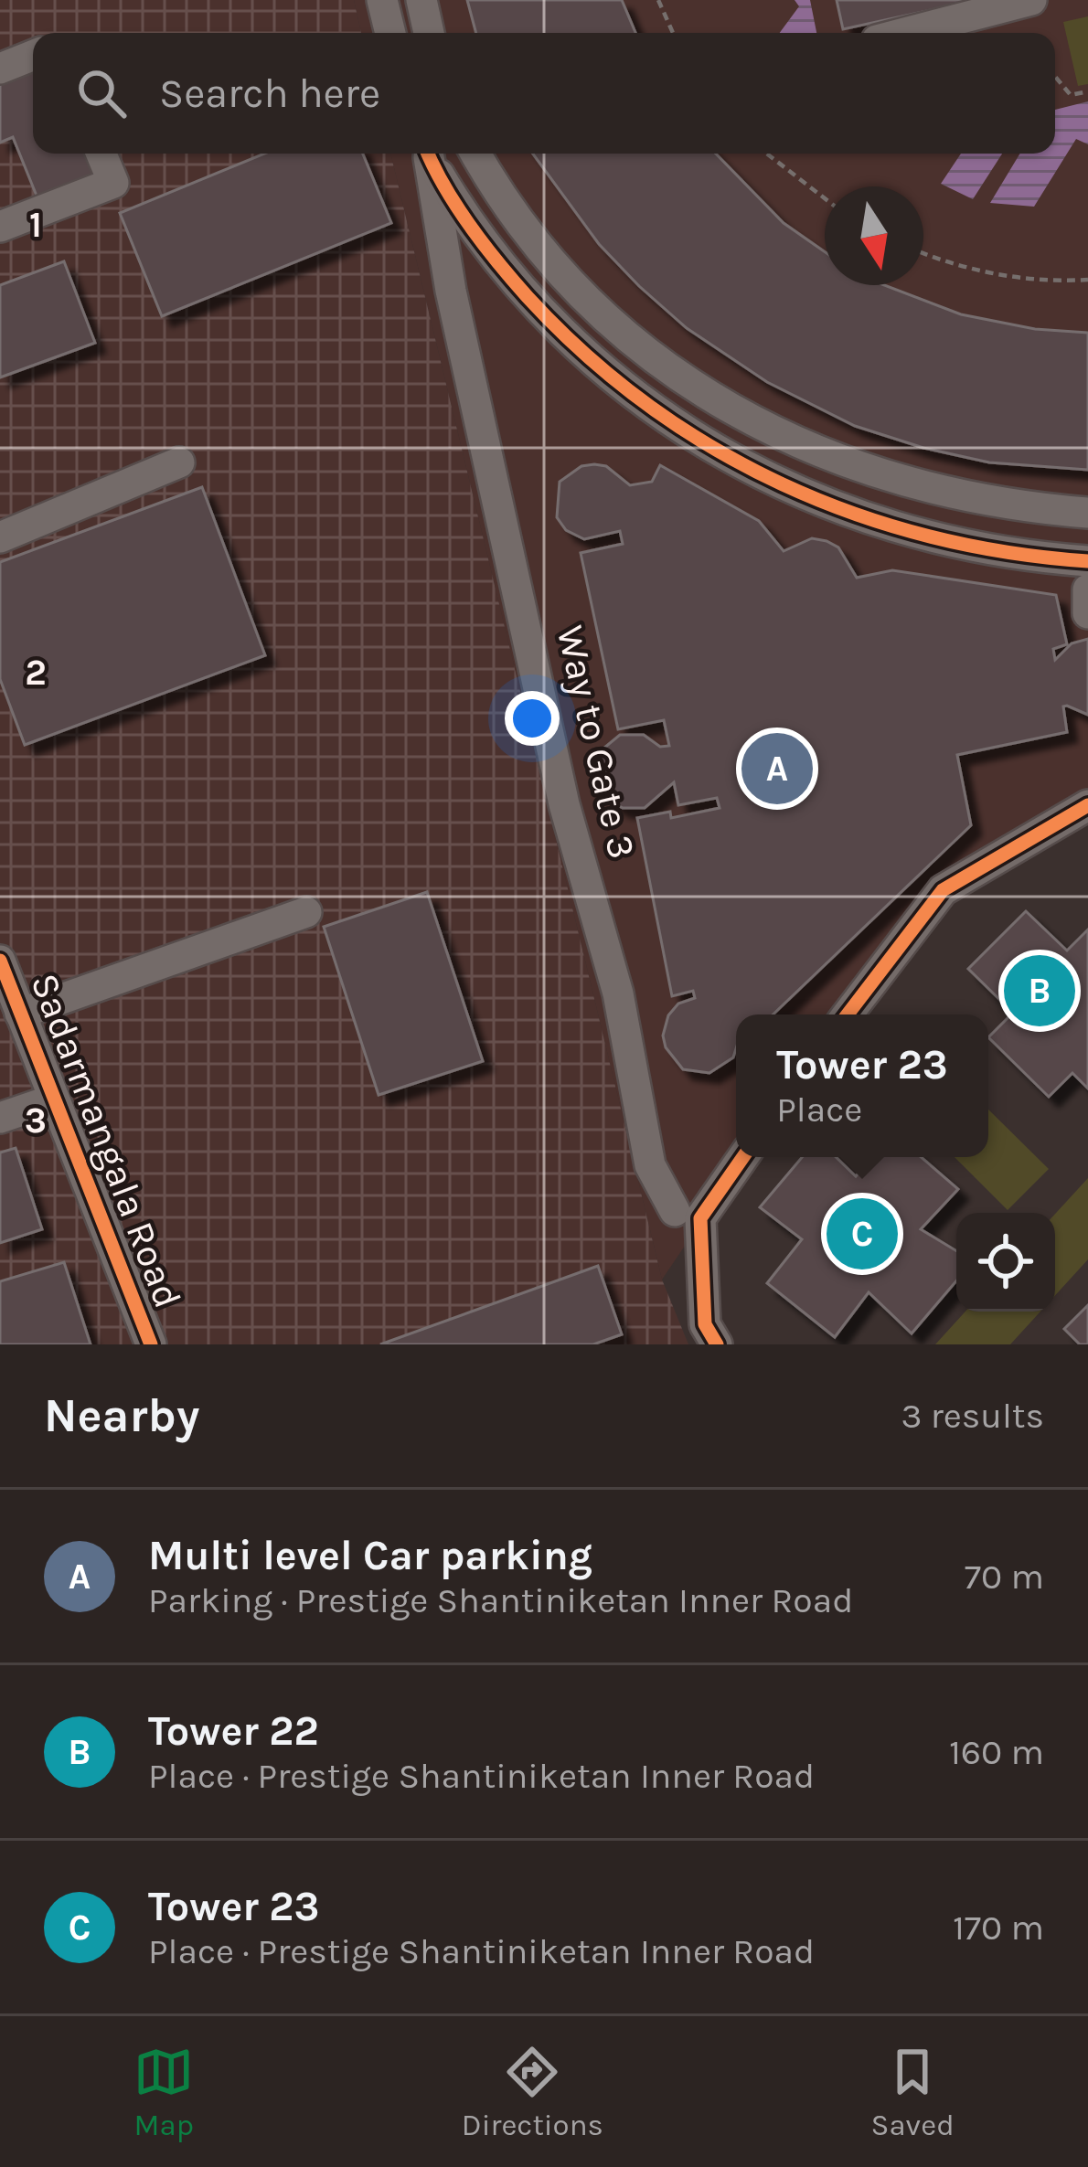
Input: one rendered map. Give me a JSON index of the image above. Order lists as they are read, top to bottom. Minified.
{"streets":{"street":["Way to Gate 3","Sadarmangala Road"]},"north":"bottom","page":{"search":"Search here","pins":["A","B","C"],"popup":["Tower 23","Place"],"heading":["Nearby","3 results"],"list":[{"mark":"A","name":"Multi level Car parking","note":"Parking · Prestige Shantiniketan Inner Road","value":"70 m"},{"mark":"B","name":"Tower 22","note":"Place · Prestige Shantiniketan Inner Road","value":"160 m"},{"mark":"C","name":"Tower 23","note":"Place · Prestige Shantiniketan Inner Road","value":"170 m"}],"nav":["Map","Directions","Saved"]},"grid":{"rows":["1","2","3"]}}
